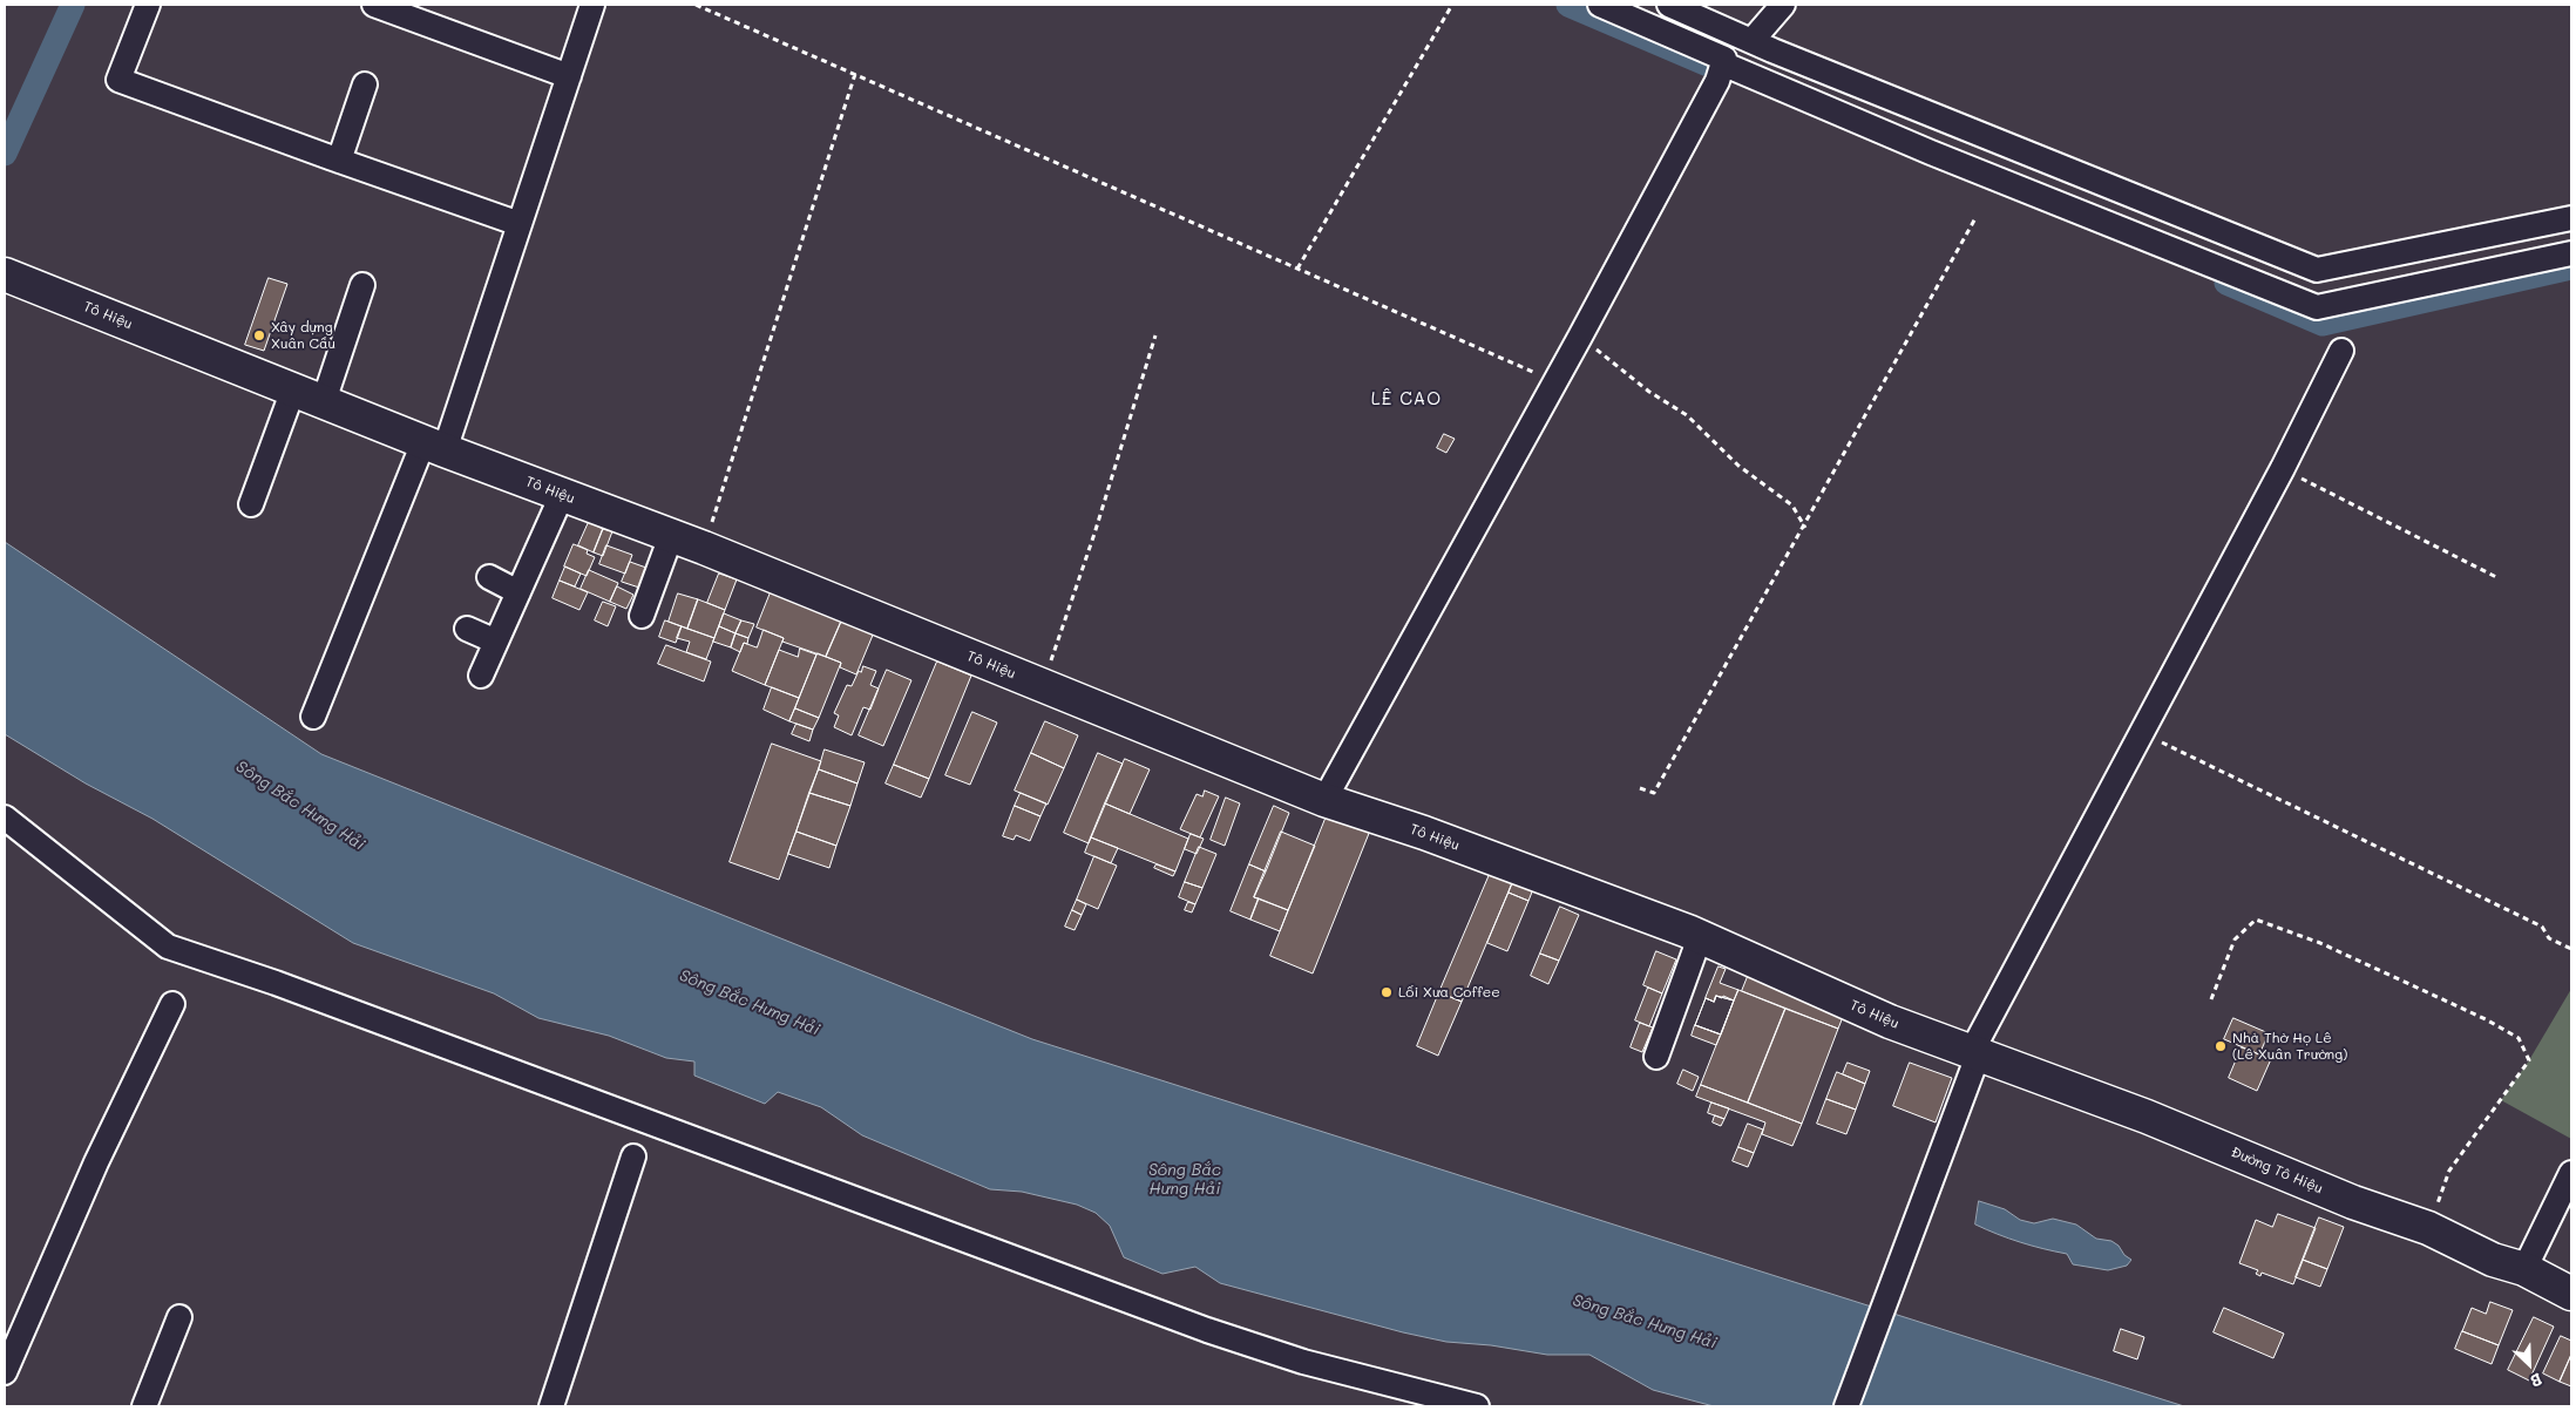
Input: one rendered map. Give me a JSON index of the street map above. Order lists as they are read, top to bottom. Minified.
{"streets":{"main road":["Tô Hiệu","Đường Tô Hiệu"]},"crossings":[["Tô Hiệu","Đường Tô Hiệu"]],"districts":["LÊ CAO"],"water":["Sông Bắc Hưng Hải"],"places":["Xây dựng Xuân Cầu","Lối Xưa Coffee","Nhà Thờ Họ Lê (Lê Xuân Trường)"],"north":"bottom right"}
